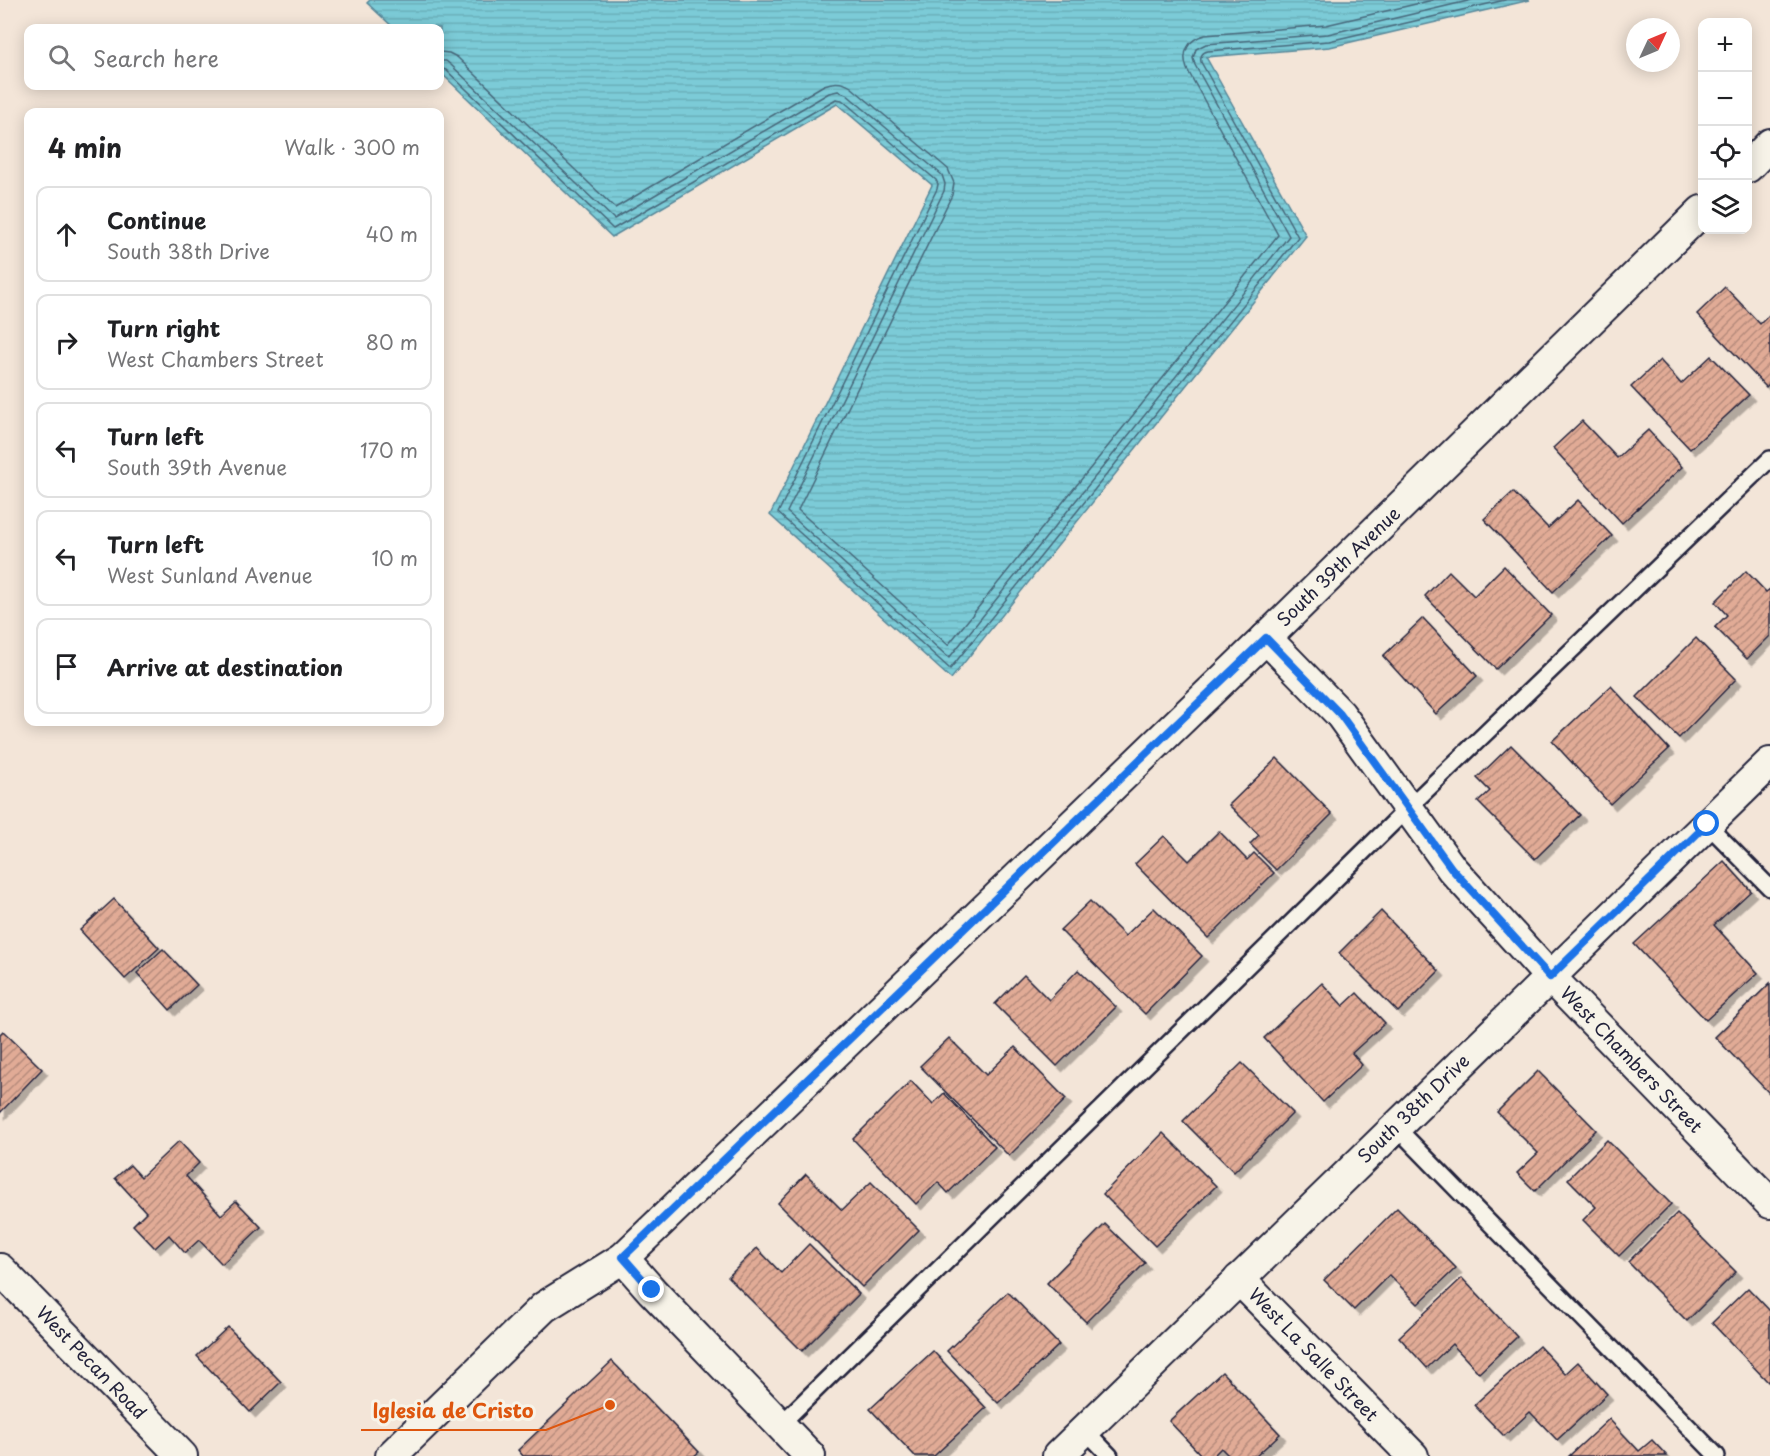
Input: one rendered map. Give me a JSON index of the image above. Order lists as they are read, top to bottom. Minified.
{"streets":{"street":["South 39th Avenue","West Chambers Street","South 38th Drive","West La Salle Street","West Pecan Road"]},"crossings":[["South 39th Avenue","West Chambers Street"],["West Chambers Street","South 38th Drive"],["South 38th Drive","West La Salle Street"]],"places":["Iglesia de Cristo"],"north":"top right","page":{"map_buttons":["+","−"],"search":"Search here","heading":["4 min","Walk · 300 m"],"list":[["Continue","South 38th Drive","40 m"],["Turn right","West Chambers Street","80 m"],["Turn left","South 39th Avenue","170 m"],["Turn left","West Sunland Avenue","10 m"],"Arrive at destination"]}}
